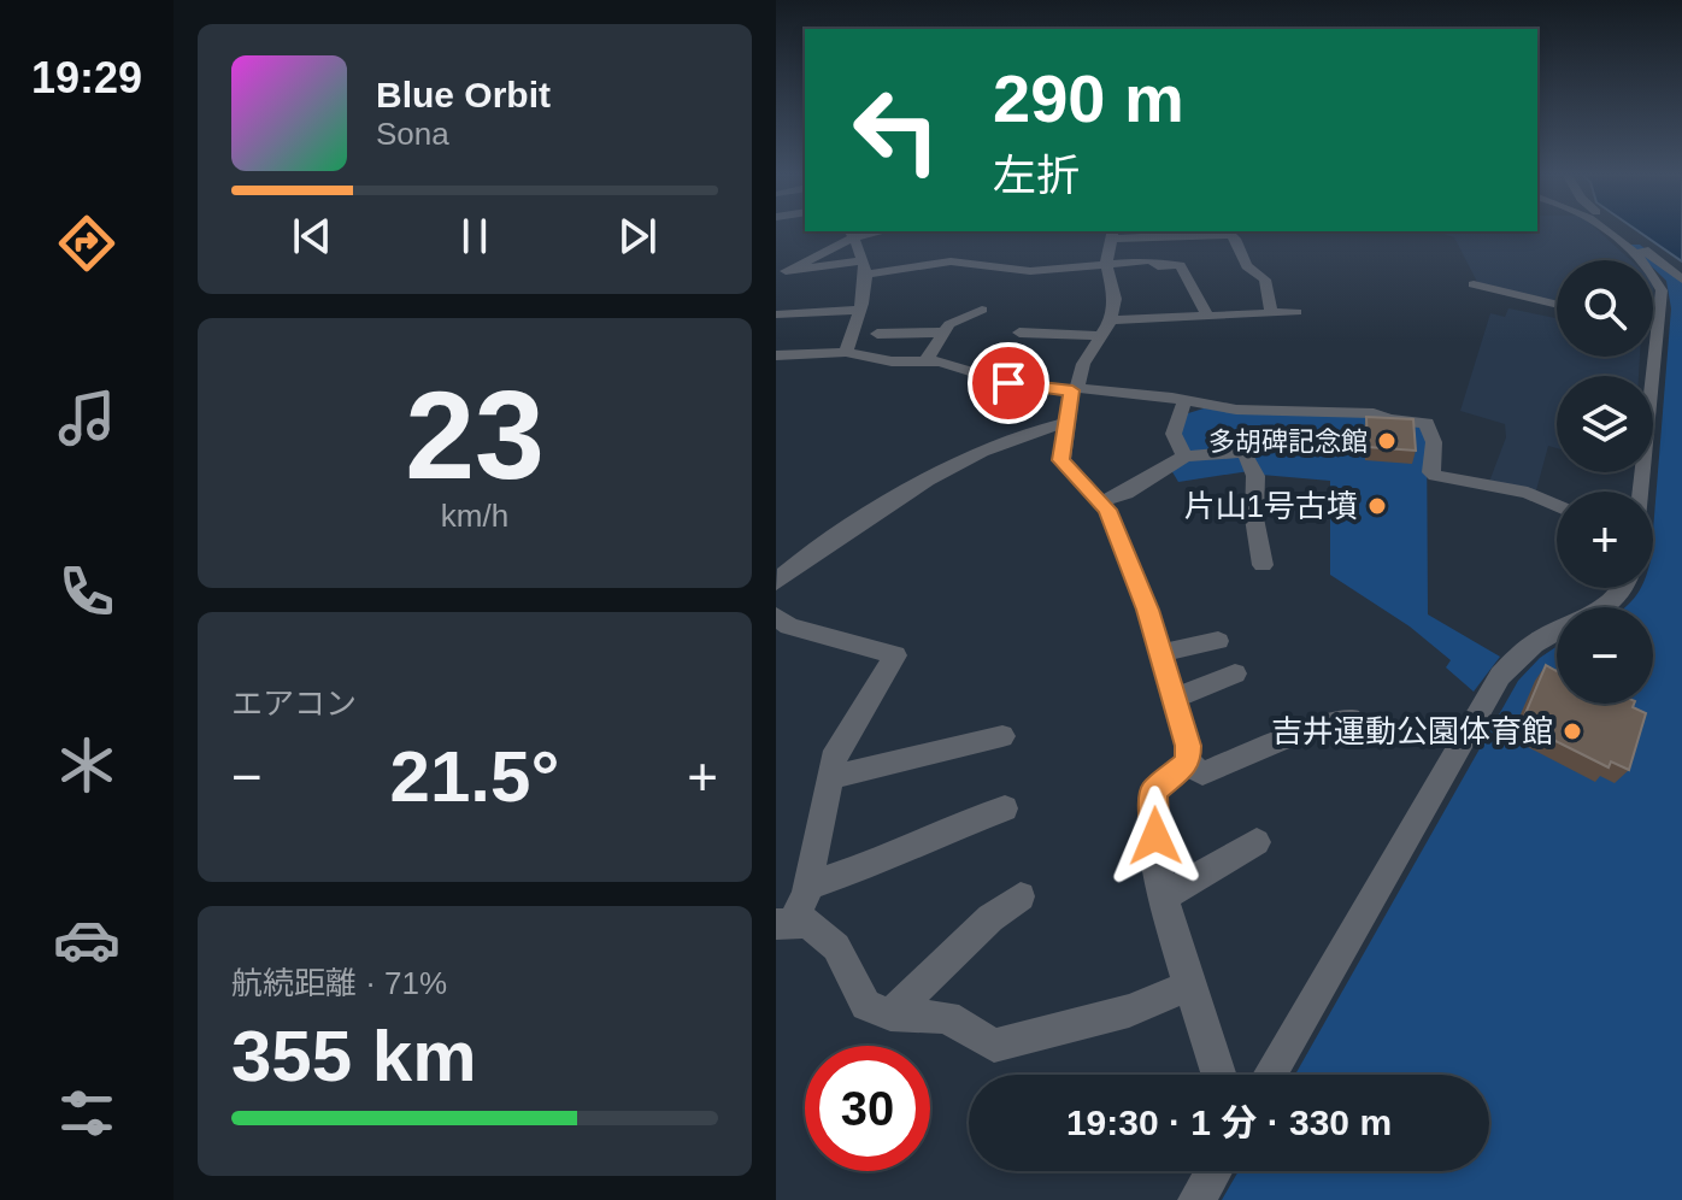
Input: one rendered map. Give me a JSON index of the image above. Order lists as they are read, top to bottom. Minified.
{"places":["多胡碑記念館","片山1号古墳","吉井運動公園体育館"],"page":{"tabs":"19:29","turn":["290 m","左折"],"song":["Blue Orbit","Sona"],"map_buttons":["+","−"],"tile":[["23","km/h"],"エアコン",["航続距離 · 71%","355 km"]],"heat":["−","21.5°","+"],"limit":"30","trip":"19:30 · 1 分 · 330 m"}}
